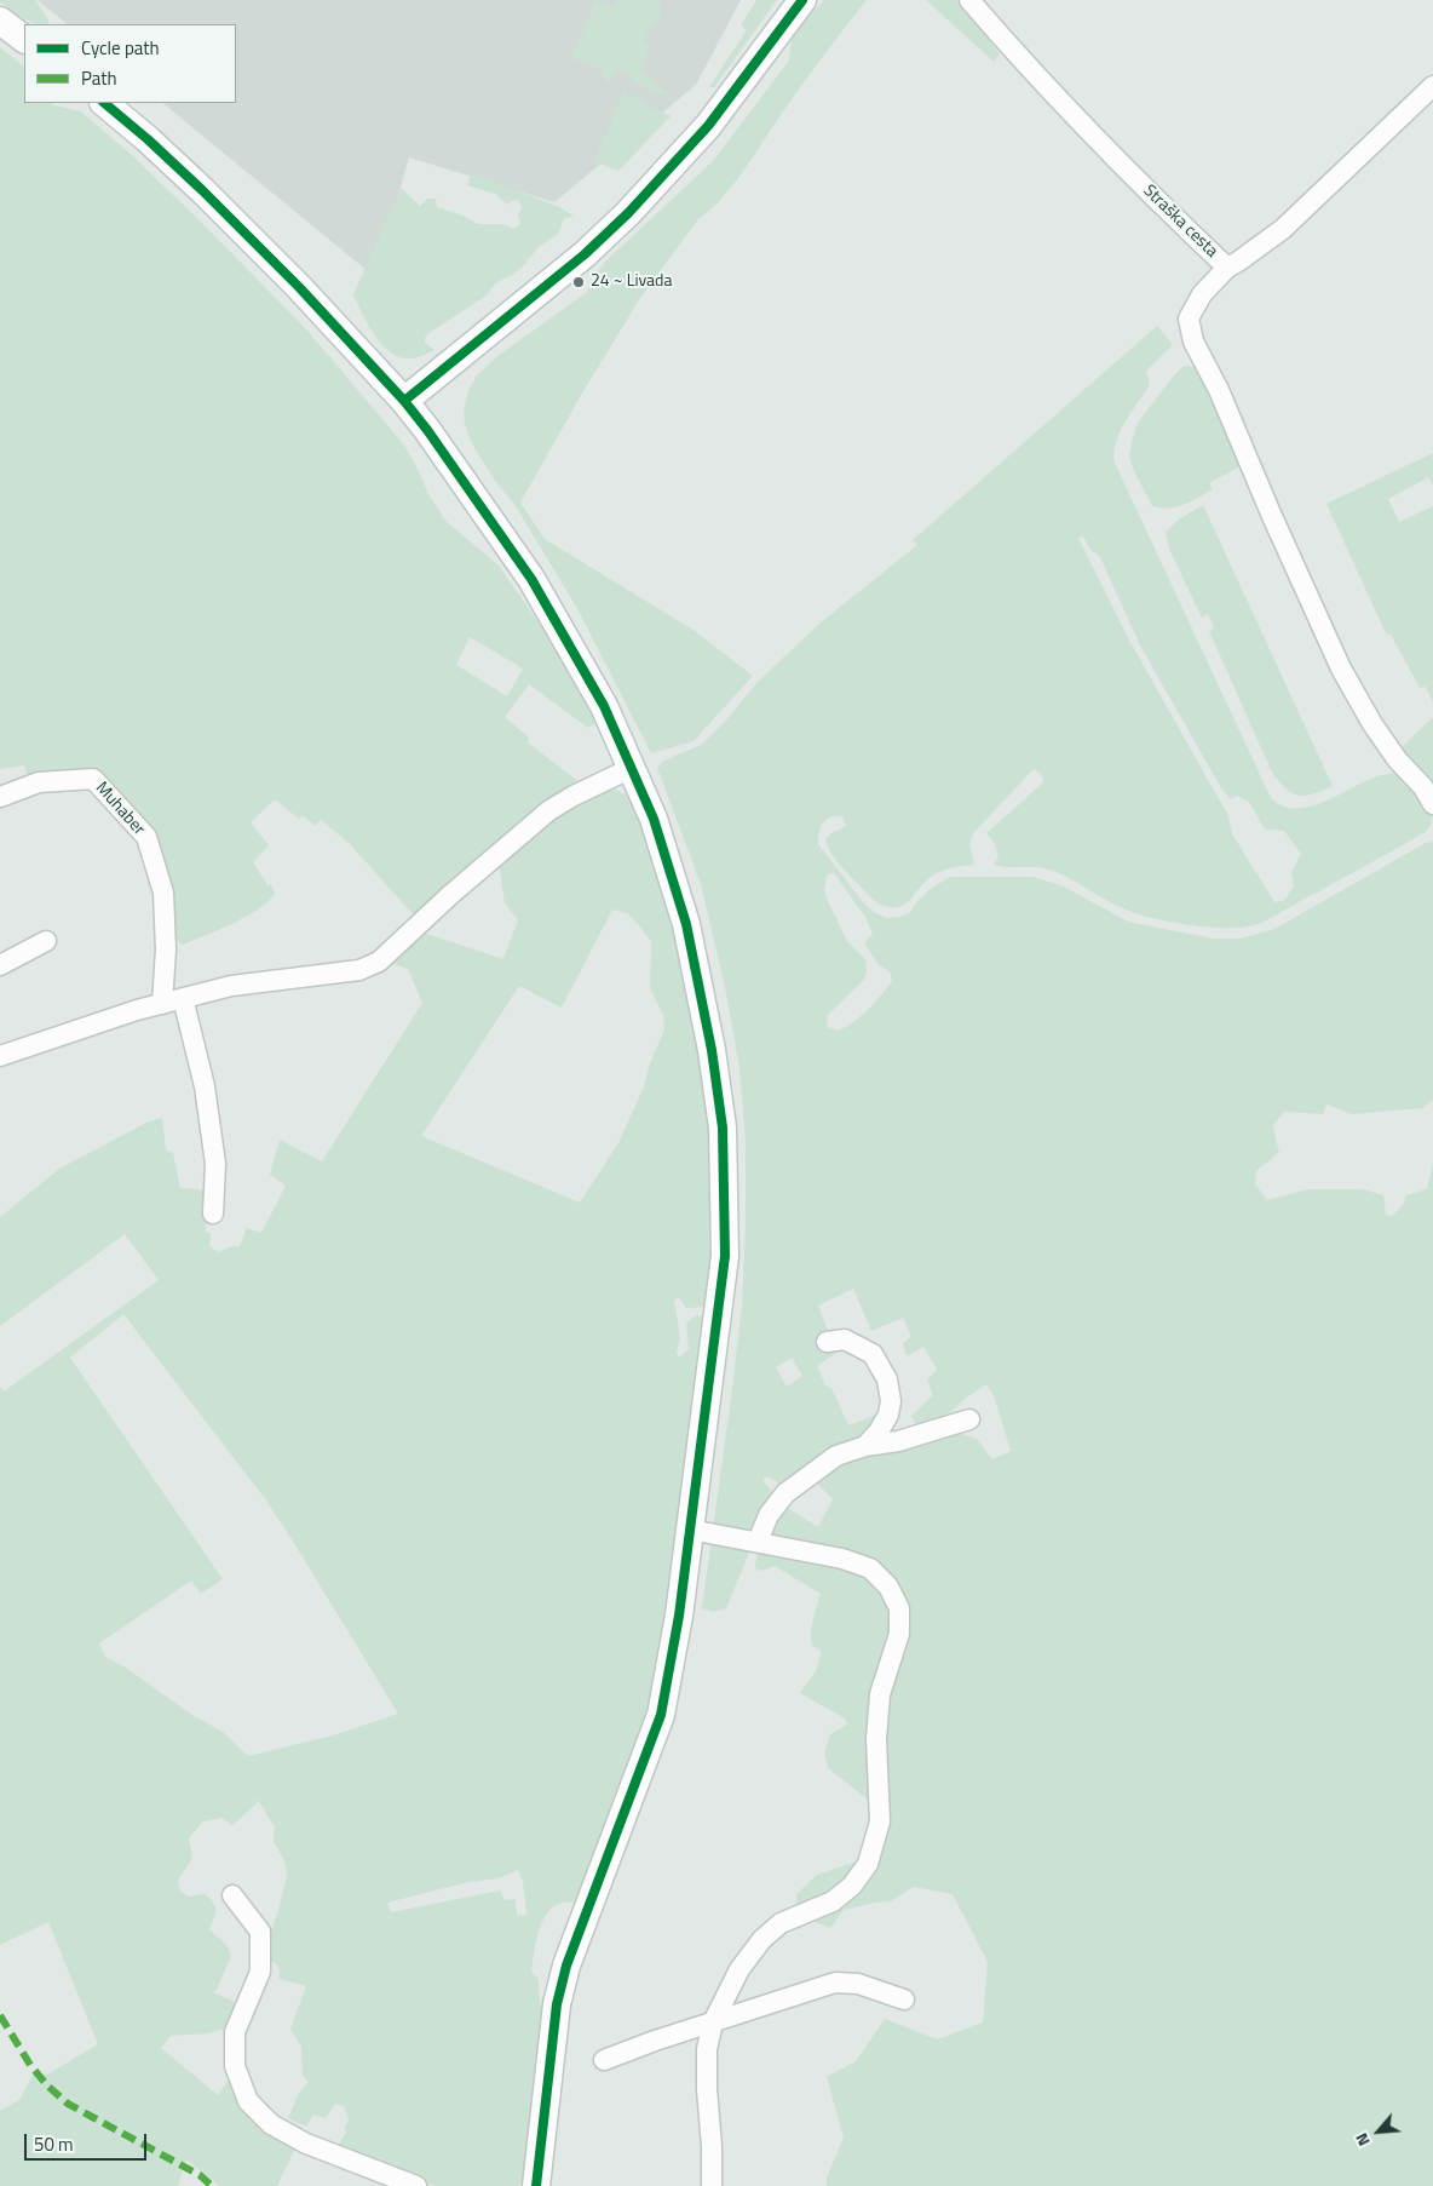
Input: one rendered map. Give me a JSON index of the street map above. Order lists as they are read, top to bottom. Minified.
{"streets":{"street":["Straška cesta","Muhaber"]},"places":["24 ~ Livada"],"legend":["Cycle path","Path"],"scale_bar":"50 m","north":"bottom left"}
